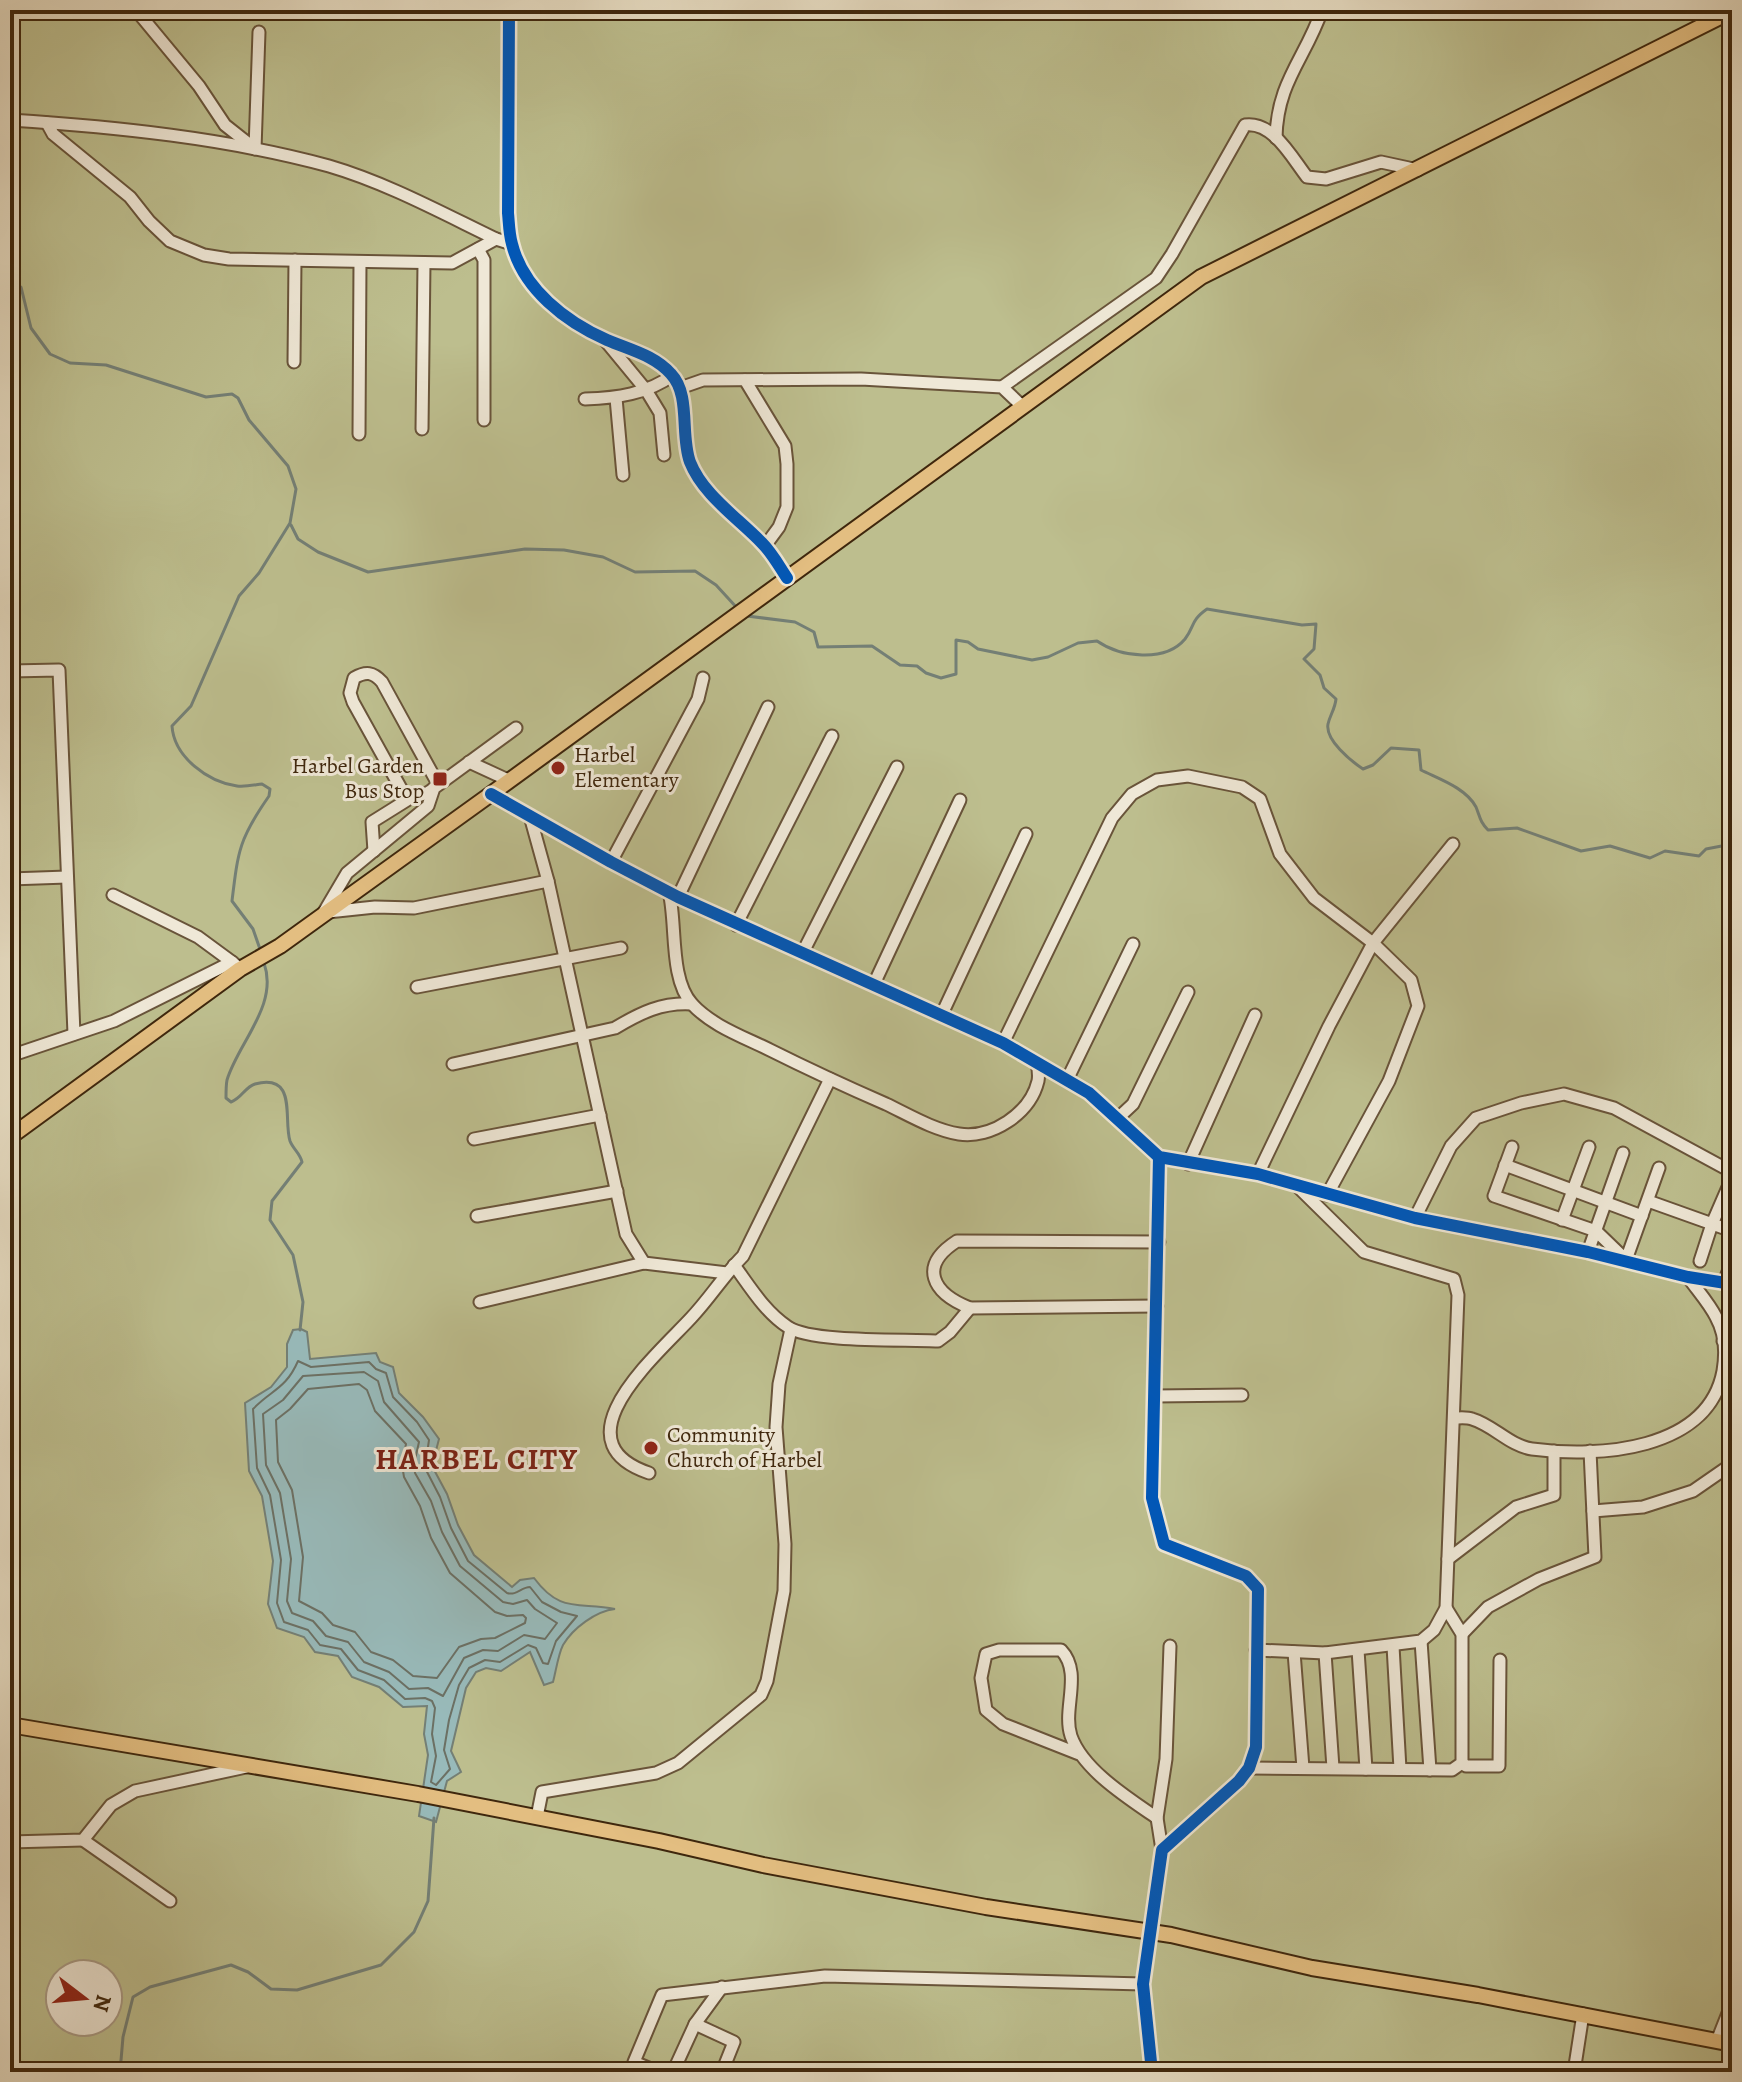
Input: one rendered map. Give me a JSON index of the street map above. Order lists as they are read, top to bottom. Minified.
{"districts":["HARBEL CITY"],"places":{"other":["Harbel Elementary","Community Church of Harbel"],"transit":["Harbel Garden Bus Stop"]},"north":"right"}
